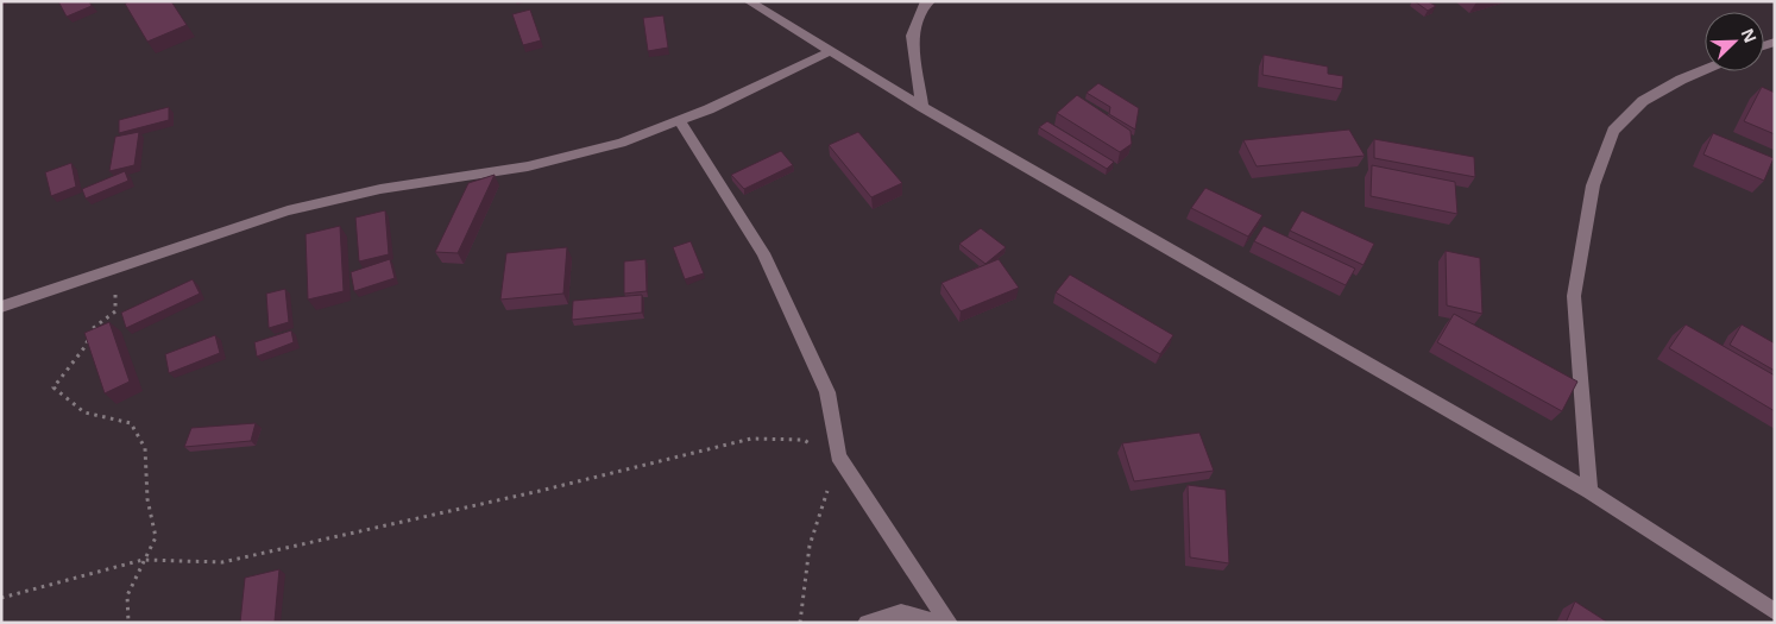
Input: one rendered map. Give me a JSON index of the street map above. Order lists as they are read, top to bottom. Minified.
{"north":"top right"}
